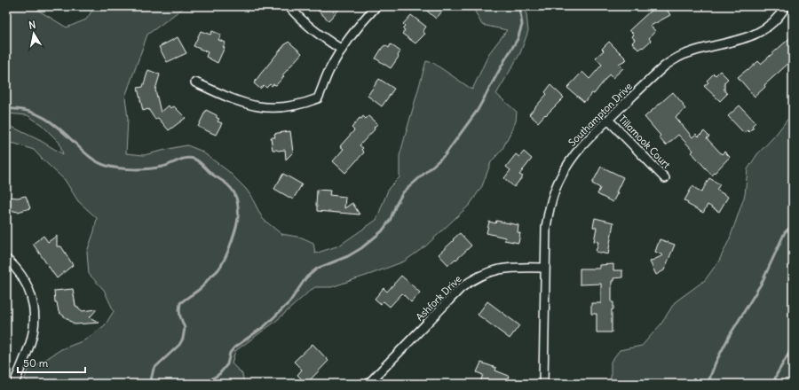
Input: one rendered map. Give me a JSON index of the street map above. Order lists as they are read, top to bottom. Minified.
{"streets":{"street":["Southampton Drive","Tillamook Court","Ashfork Drive"]},"crossings":[["Southampton Drive","Tillamook Court"],["Southampton Drive","Ashfork Drive"]],"scale_bar":"50 m","north":"top"}
